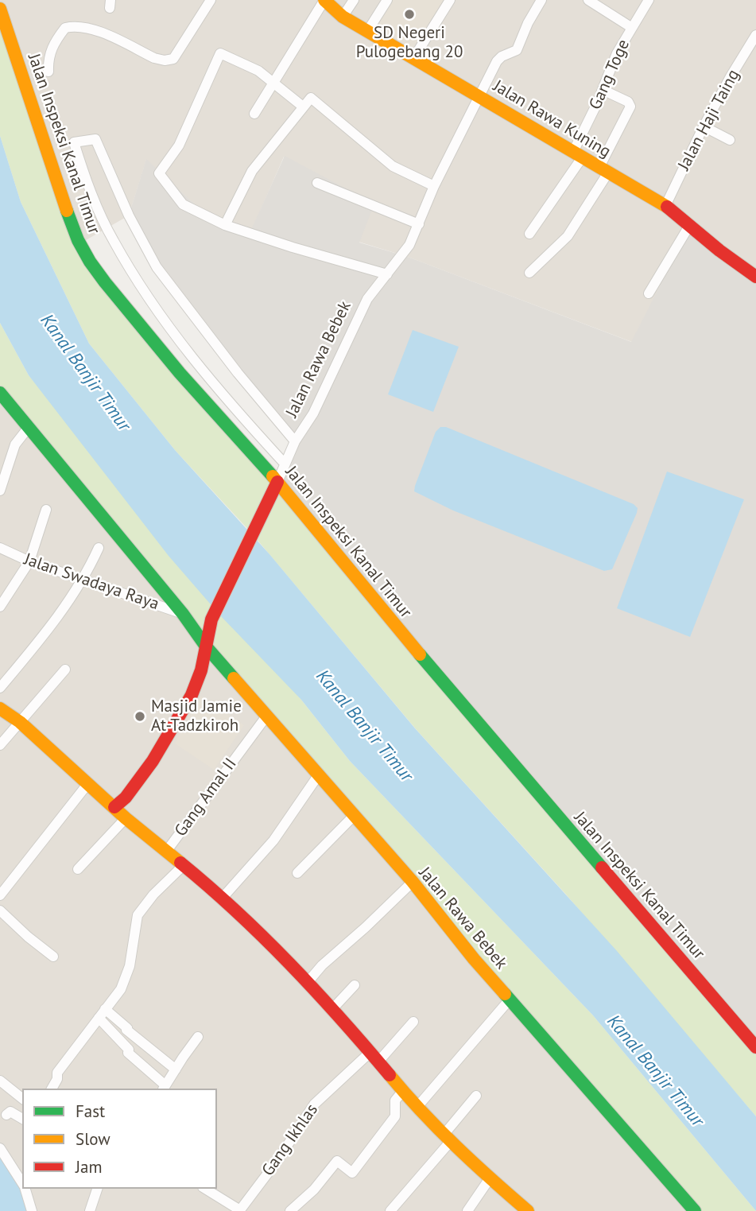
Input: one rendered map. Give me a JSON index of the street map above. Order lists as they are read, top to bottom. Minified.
{"streets":{"street":["Gang Toge","Jalan Rawa Kuning","Jalan Haji Taing","Jalan Inspeksi Kanal Timur","Jalan Rawa Bebek","Jalan Swadaya Raya","Gang Amal II","Gang Ikhlas"]},"crossings":[["Gang Toge","Jalan Rawa Kuning"],["Jalan Rawa Kuning","Jalan Haji Taing"],["Jalan Rawa Kuning","Jalan Rawa Bebek"],["Jalan Inspeksi Kanal Timur","Jalan Rawa Bebek"],["Jalan Rawa Bebek","Jalan Swadaya Raya"],["Jalan Rawa Bebek","Gang Amal II"]],"water":["Kanal Banjir Timur"],"places":["SD Negeri Pulogebang 20","Masjid Jamie At-Tadzkiroh"],"legend":["Fast","Slow","Jam"]}
